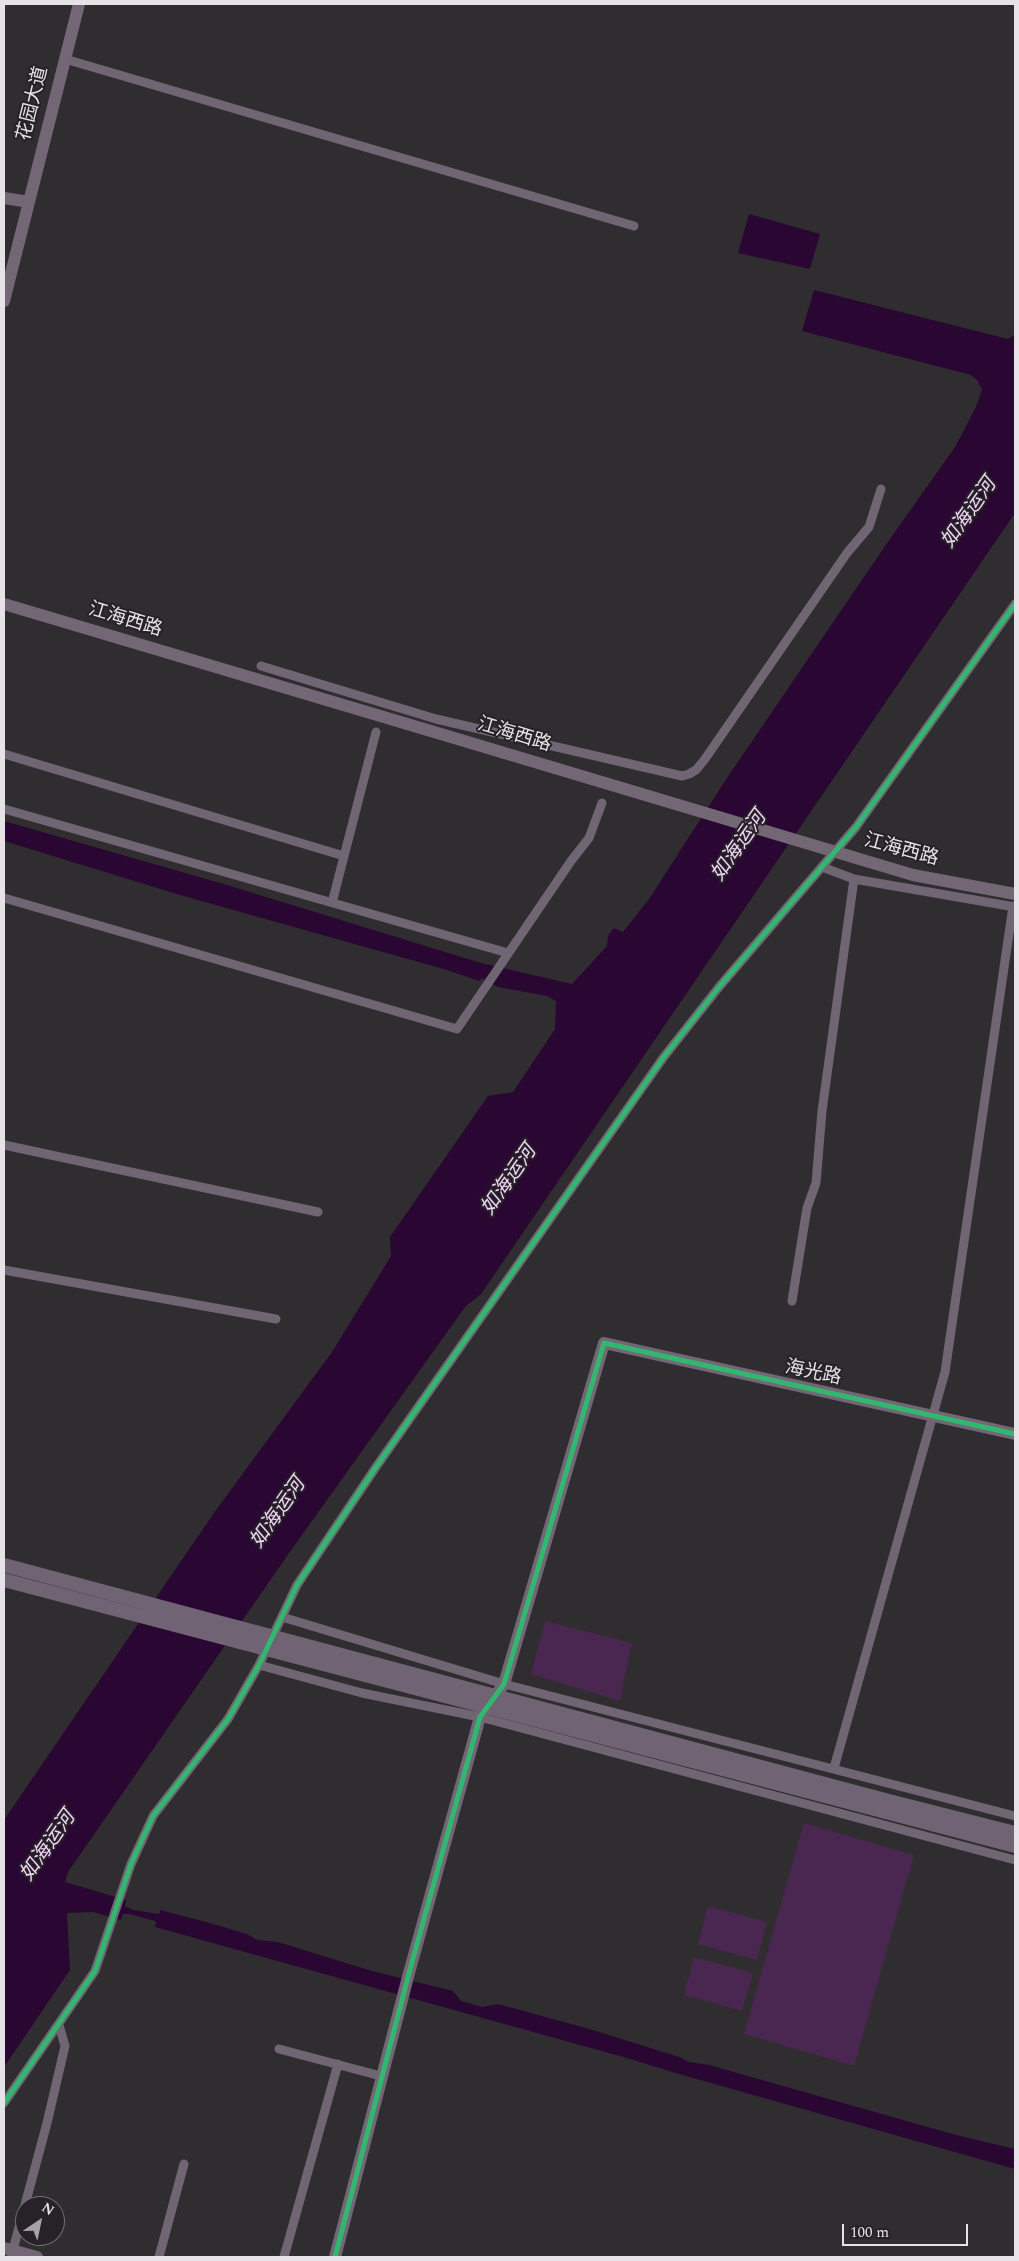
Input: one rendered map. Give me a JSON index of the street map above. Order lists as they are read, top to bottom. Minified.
{"streets":{"street":["花园大道","江海西路","海光路"]},"water":["如海运河"],"scale_bar":"100 m","north":"top right"}
